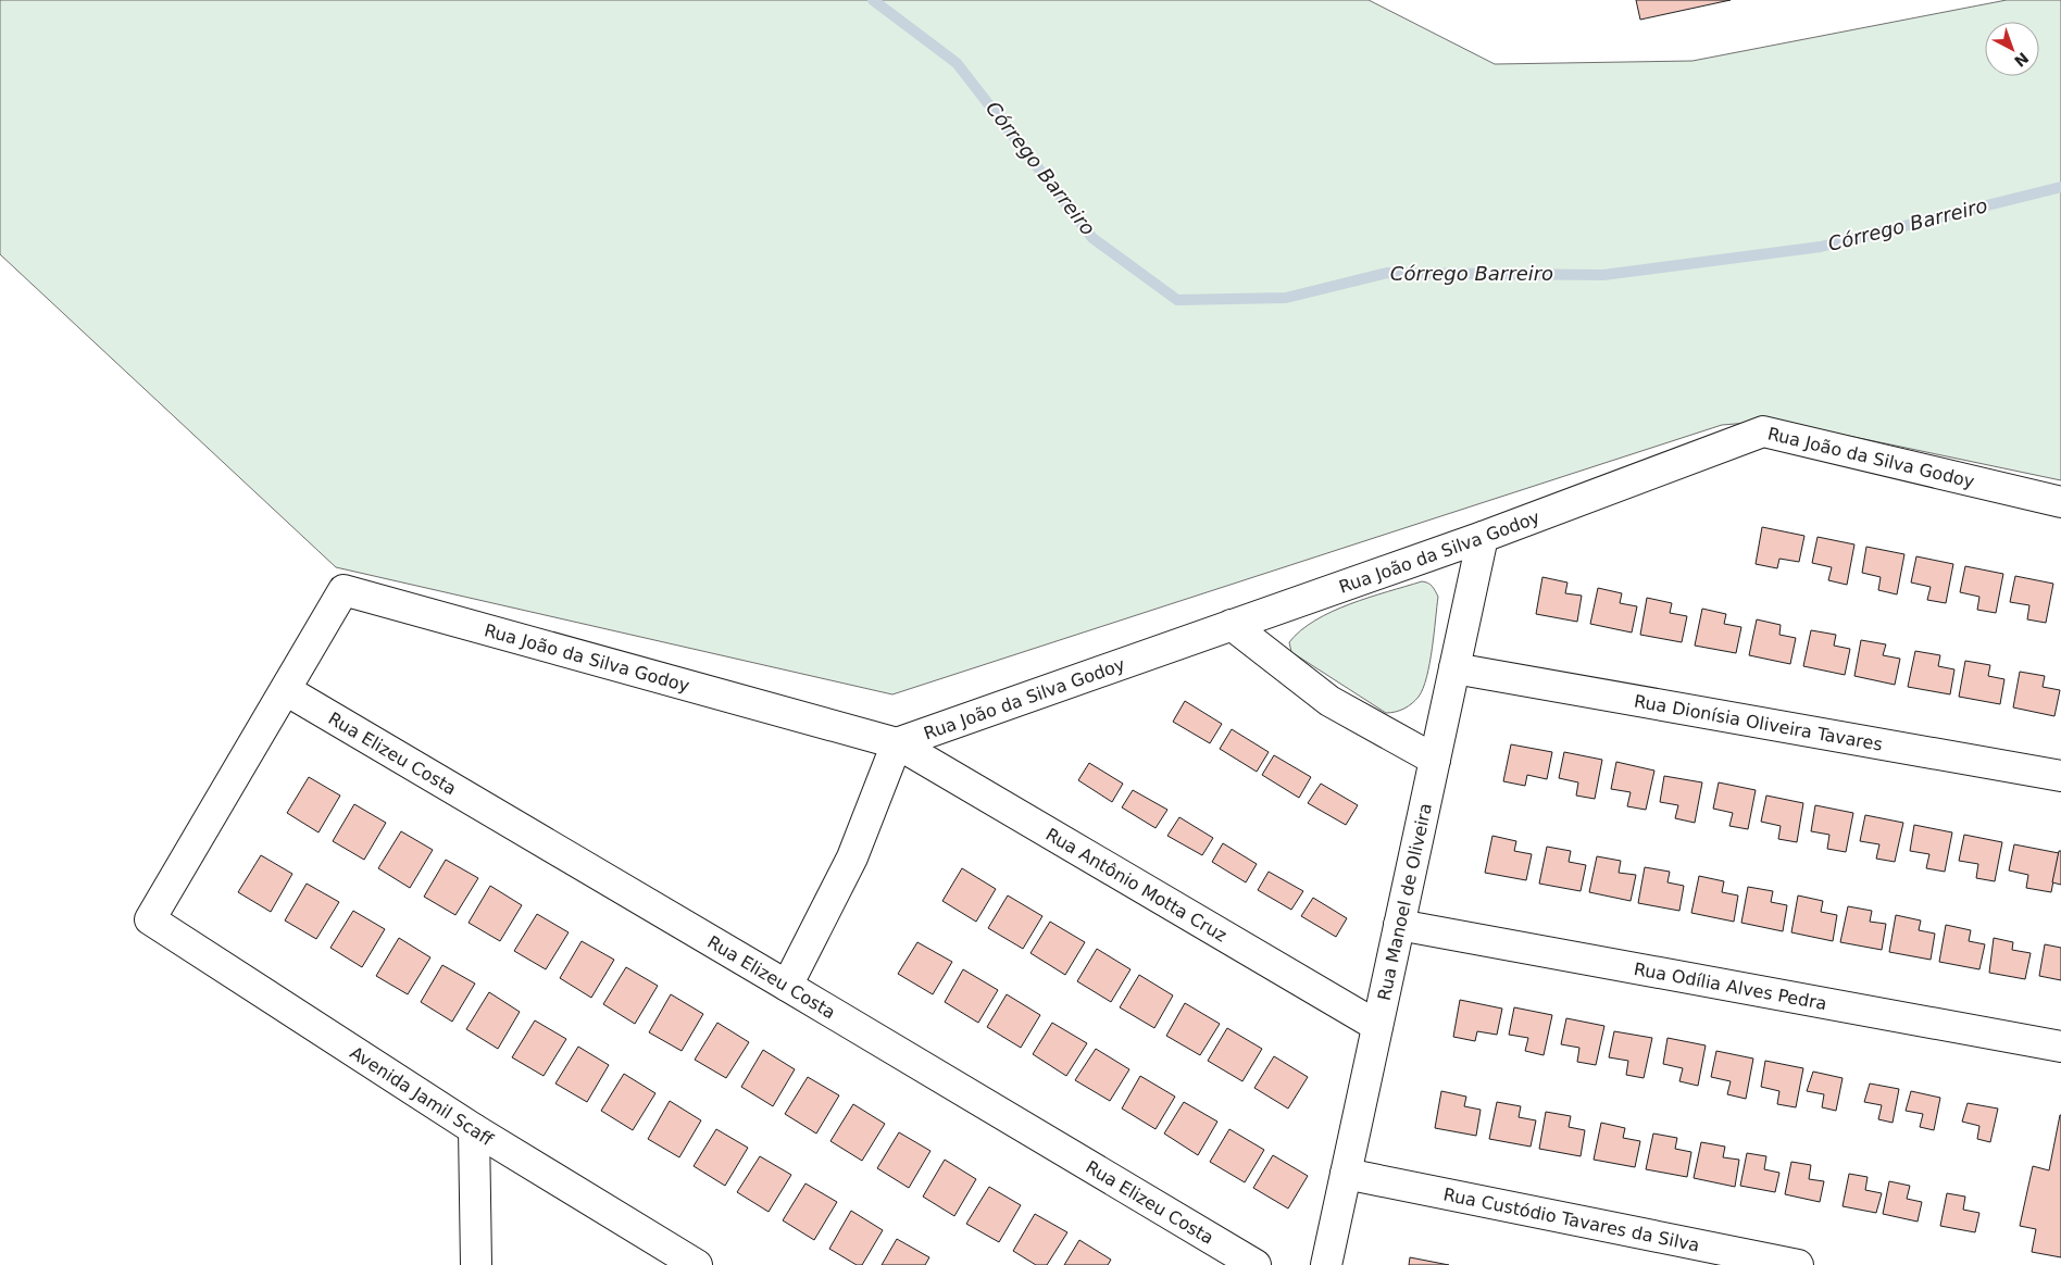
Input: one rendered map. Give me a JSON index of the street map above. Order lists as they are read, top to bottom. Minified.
{"streets":{"street":["Rua João da Silva Godoy","Rua Dionísia Oliveira Tavares","Rua Elizeu Costa","Rua Antônio Motta Cruz","Rua Manoel de Oliveira","Rua Odília Alves Pedra","Avenida Jamil Scaff","Rua Custódio Tavares da Silva"]},"crossings":[["Rua João da Silva Godoy","Rua Elizeu Costa"],["Rua João da Silva Godoy","Rua Antônio Motta Cruz"],["Rua João da Silva Godoy","Rua Manoel de Oliveira"],["Rua João da Silva Godoy","Avenida Jamil Scaff"],["Rua Dionísia Oliveira Tavares","Rua Manoel de Oliveira"],["Rua Antônio Motta Cruz","Rua Manoel de Oliveira"],["Rua Manoel de Oliveira","Rua Odília Alves Pedra"],["Rua Manoel de Oliveira","Rua Custódio Tavares da Silva"]],"water":["Córrego Barreiro"],"north":"bottom right"}
